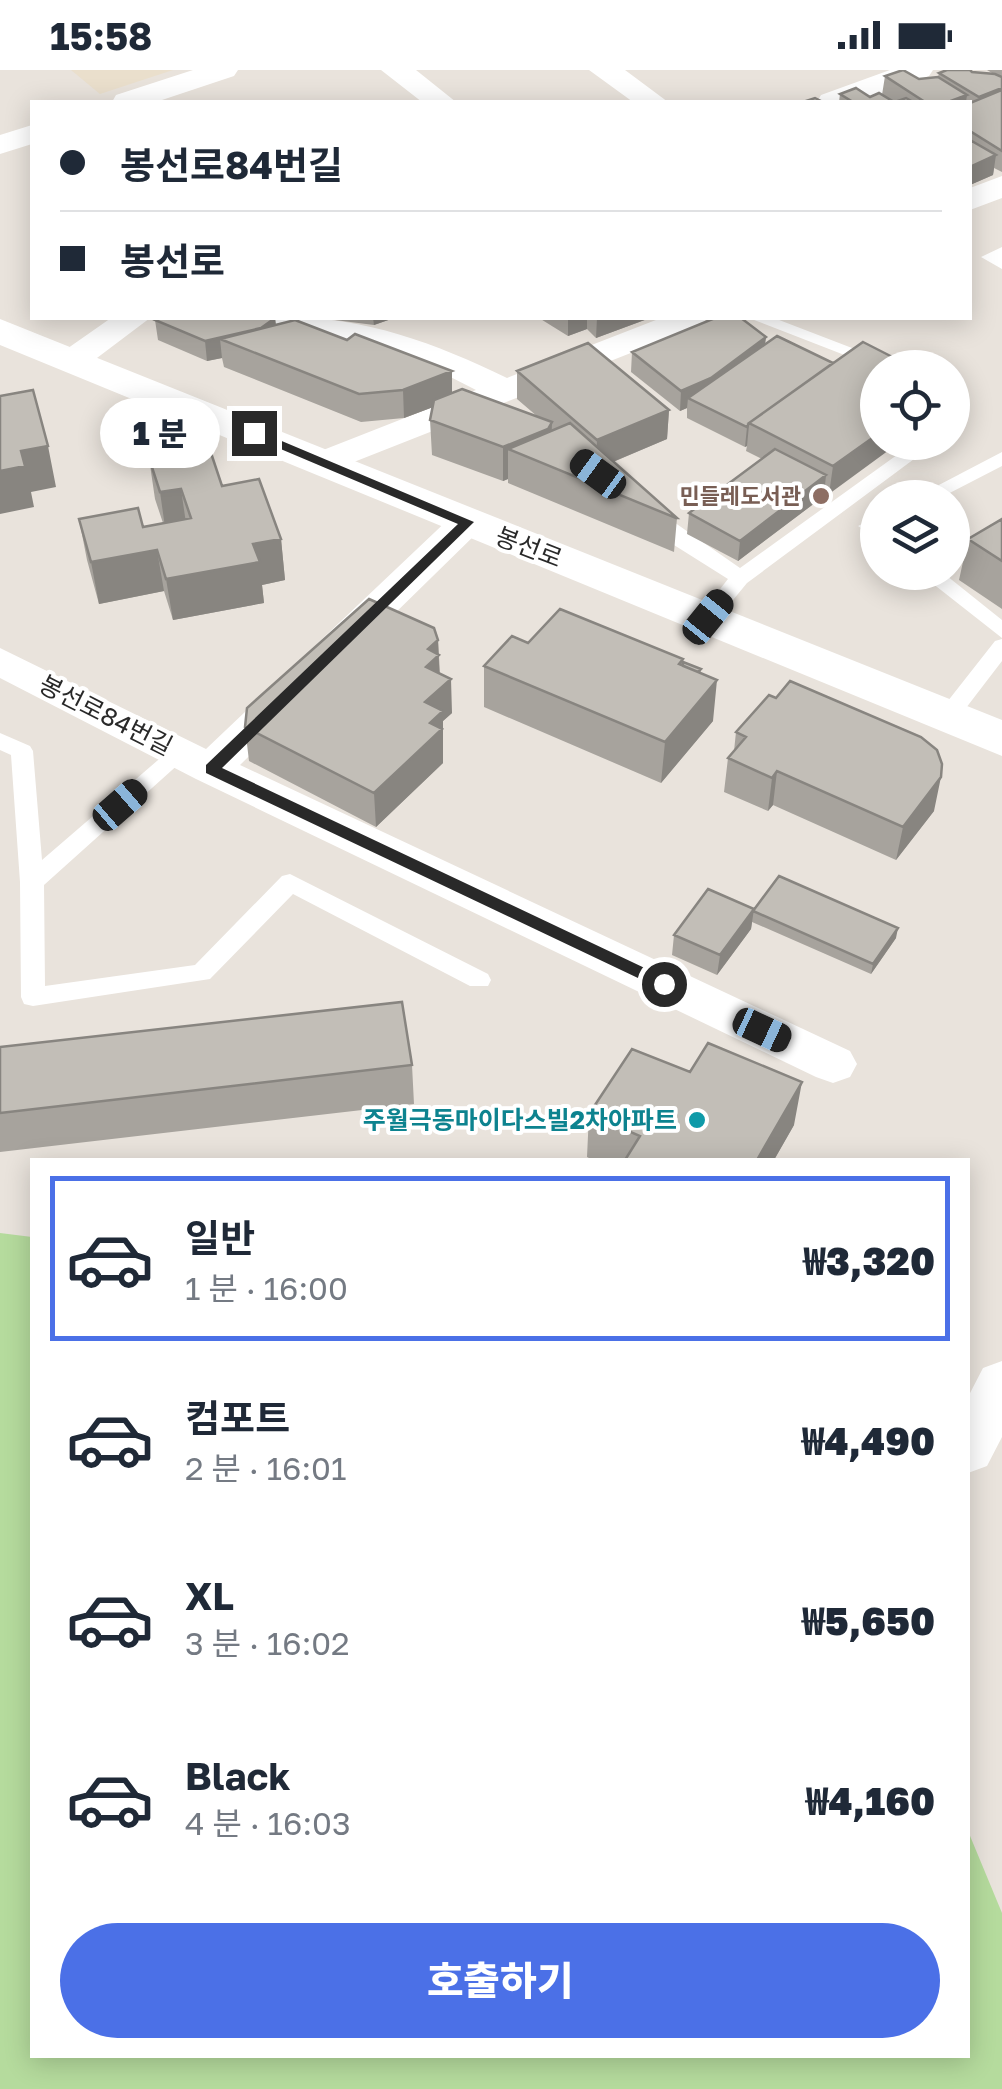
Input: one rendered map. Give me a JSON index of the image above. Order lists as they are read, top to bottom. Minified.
{"streets":{"main road":["봉선로"],"street":["봉선로84번길"]},"places":["민들레도서관","주월극동마이다스빌2차아파트"],"page":{"status":"15:58","banner":["봉선로84번길","봉선로"],"bubble":"1 분","list":[{"name":"일반","note":"1 분 · 16:00","value":"₩3,320"},{"name":"컴포트","note":"2 분 · 16:01","value":"₩4,490"},{"name":"XL","note":"3 분 · 16:02","value":"₩5,650"},{"name":"Black","note":"4 분 · 16:03","value":"₩4,160"}],"buttons":"호출하기"}}
